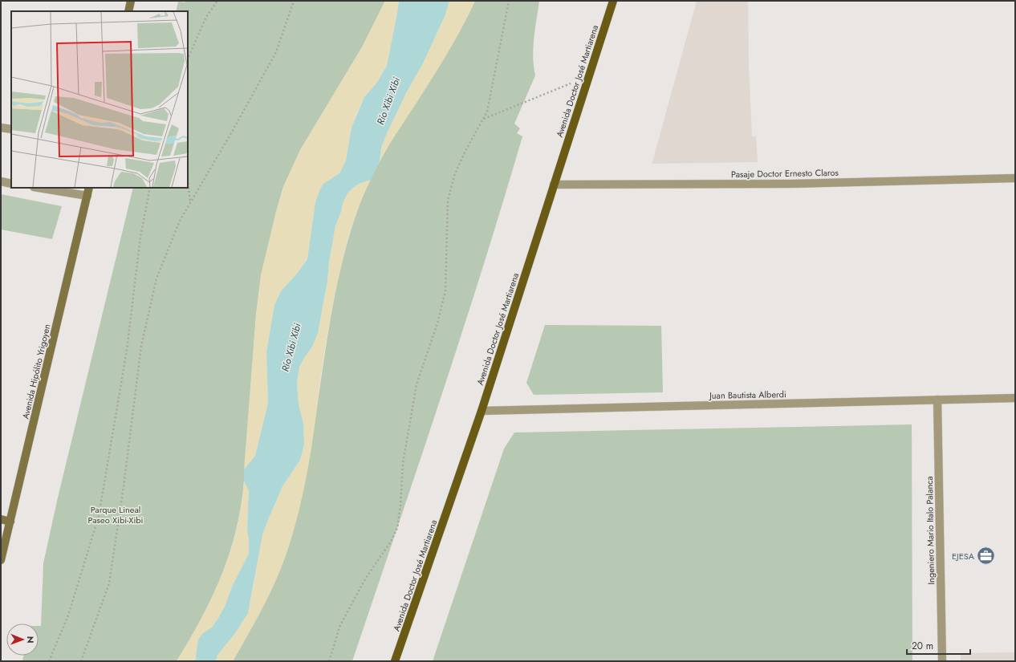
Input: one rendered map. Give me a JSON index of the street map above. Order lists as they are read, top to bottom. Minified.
{"streets":{"main road":["Avenida Doctor José Martiarena","Avenida Hipólito Yrigoyen"],"street":["Pasaje Doctor Ernesto Claros","Juan Bautista Alberdi","Ingeniero Mario Italo Palanca"]},"crossings":[["Avenida Doctor José Martiarena","Pasaje Doctor Ernesto Claros"],["Avenida Doctor José Martiarena","Juan Bautista Alberdi"],["Juan Bautista Alberdi","Ingeniero Mario Italo Palanca"]],"water":["Río Xibi Xibi"],"parks":["Parque Lineal Paseo Xibi-Xibi"],"places":{"office":["EJESA"]},"scale_bar":"20 m","north":"right"}
